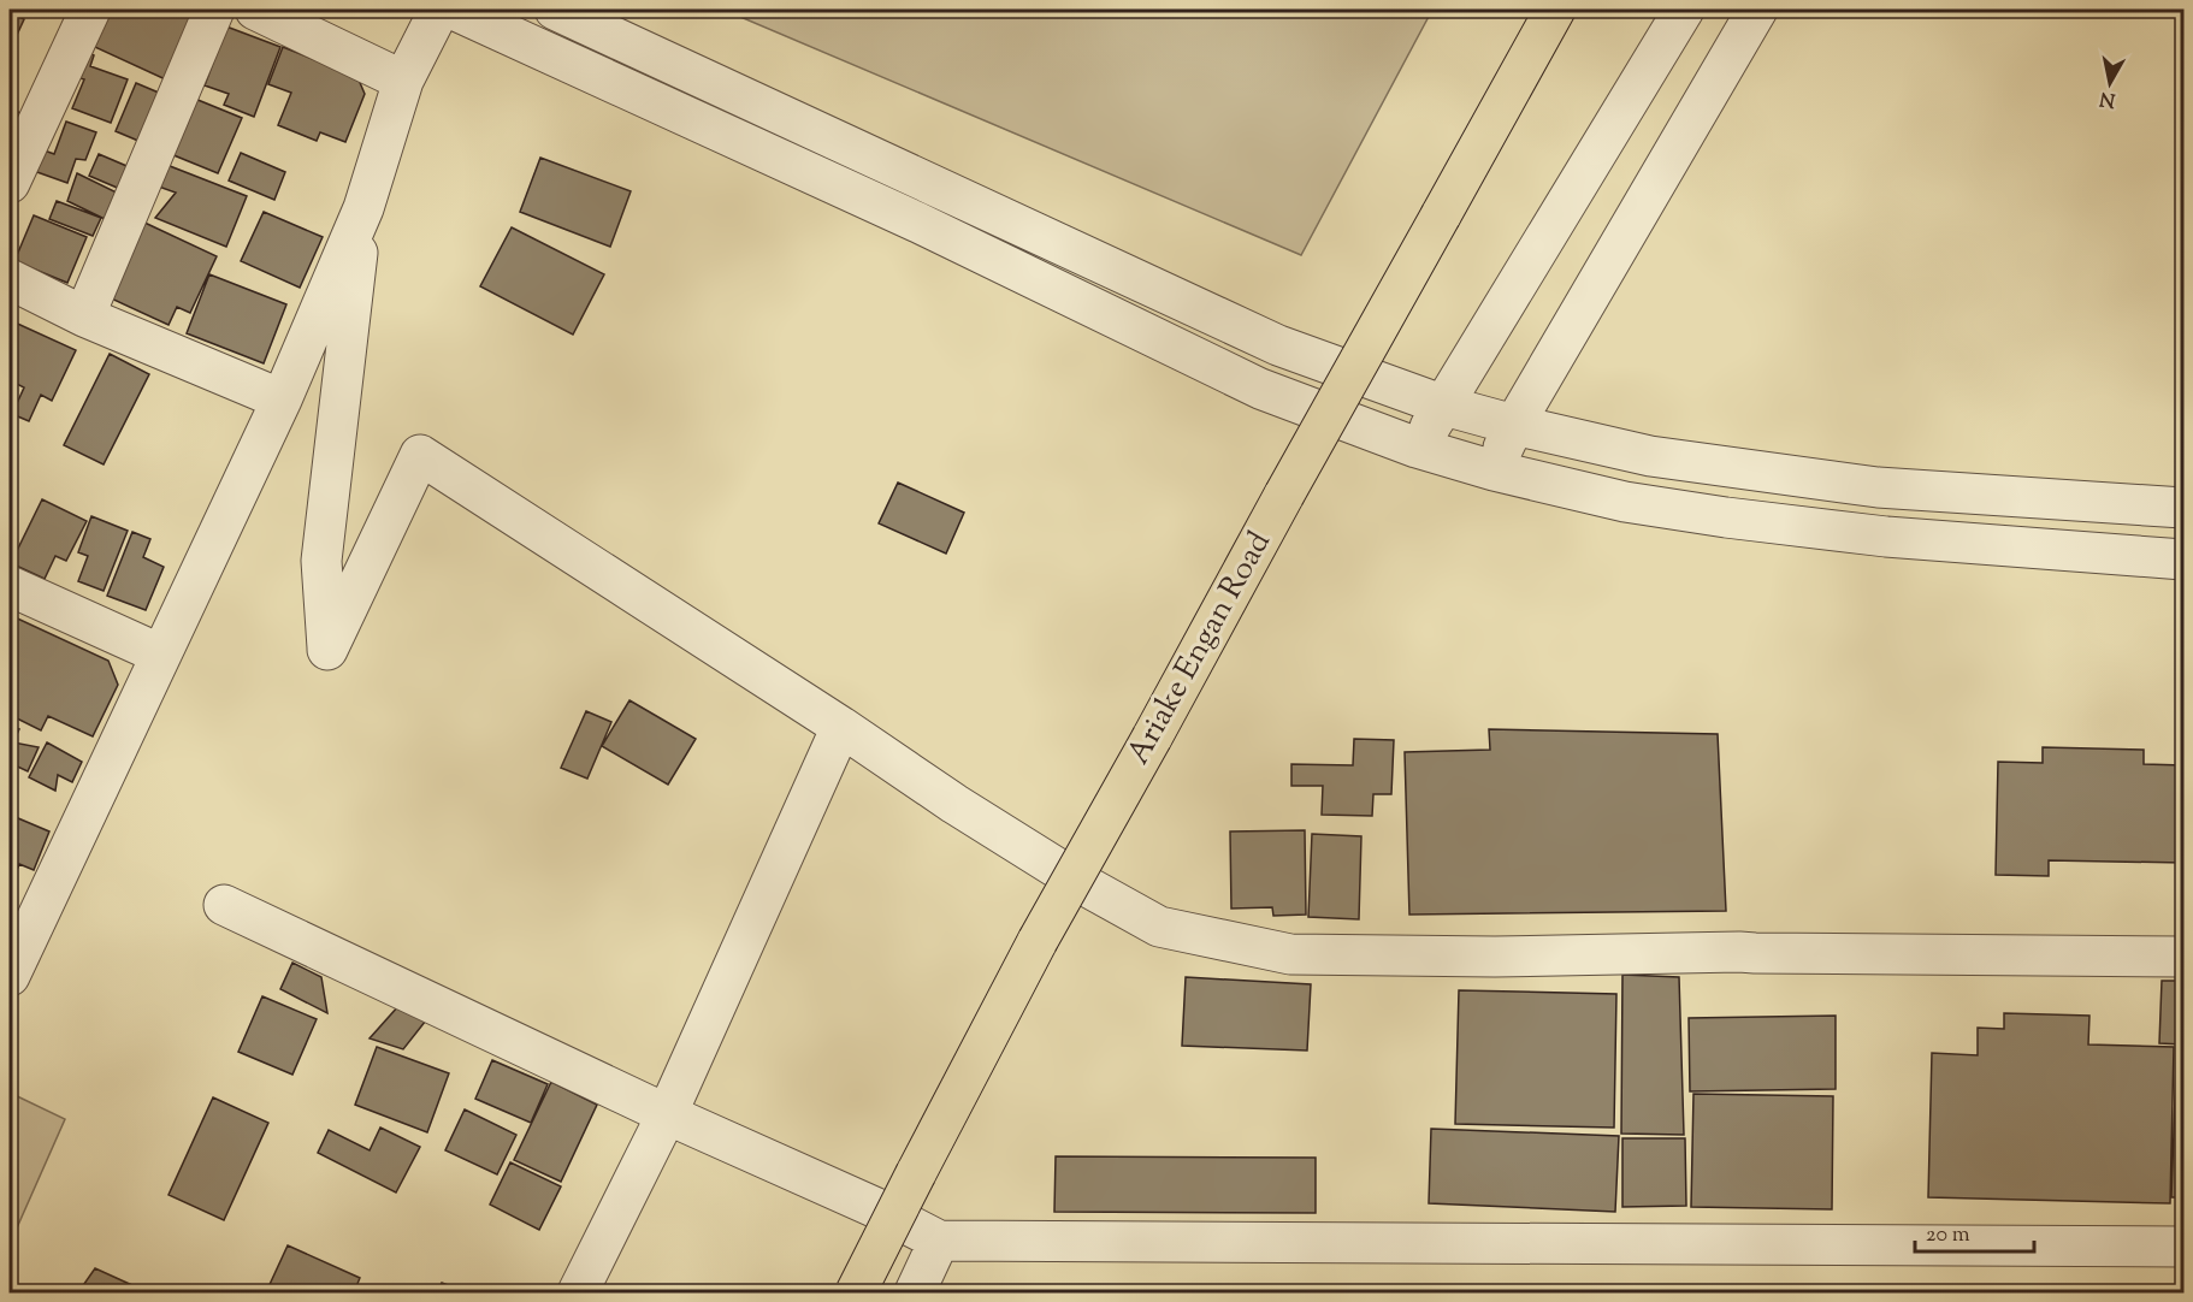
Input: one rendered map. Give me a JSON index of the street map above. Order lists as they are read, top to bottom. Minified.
{"streets":{"highway":["Ariake Engan Road"]},"scale_bar":"20 m","north":"bottom"}
